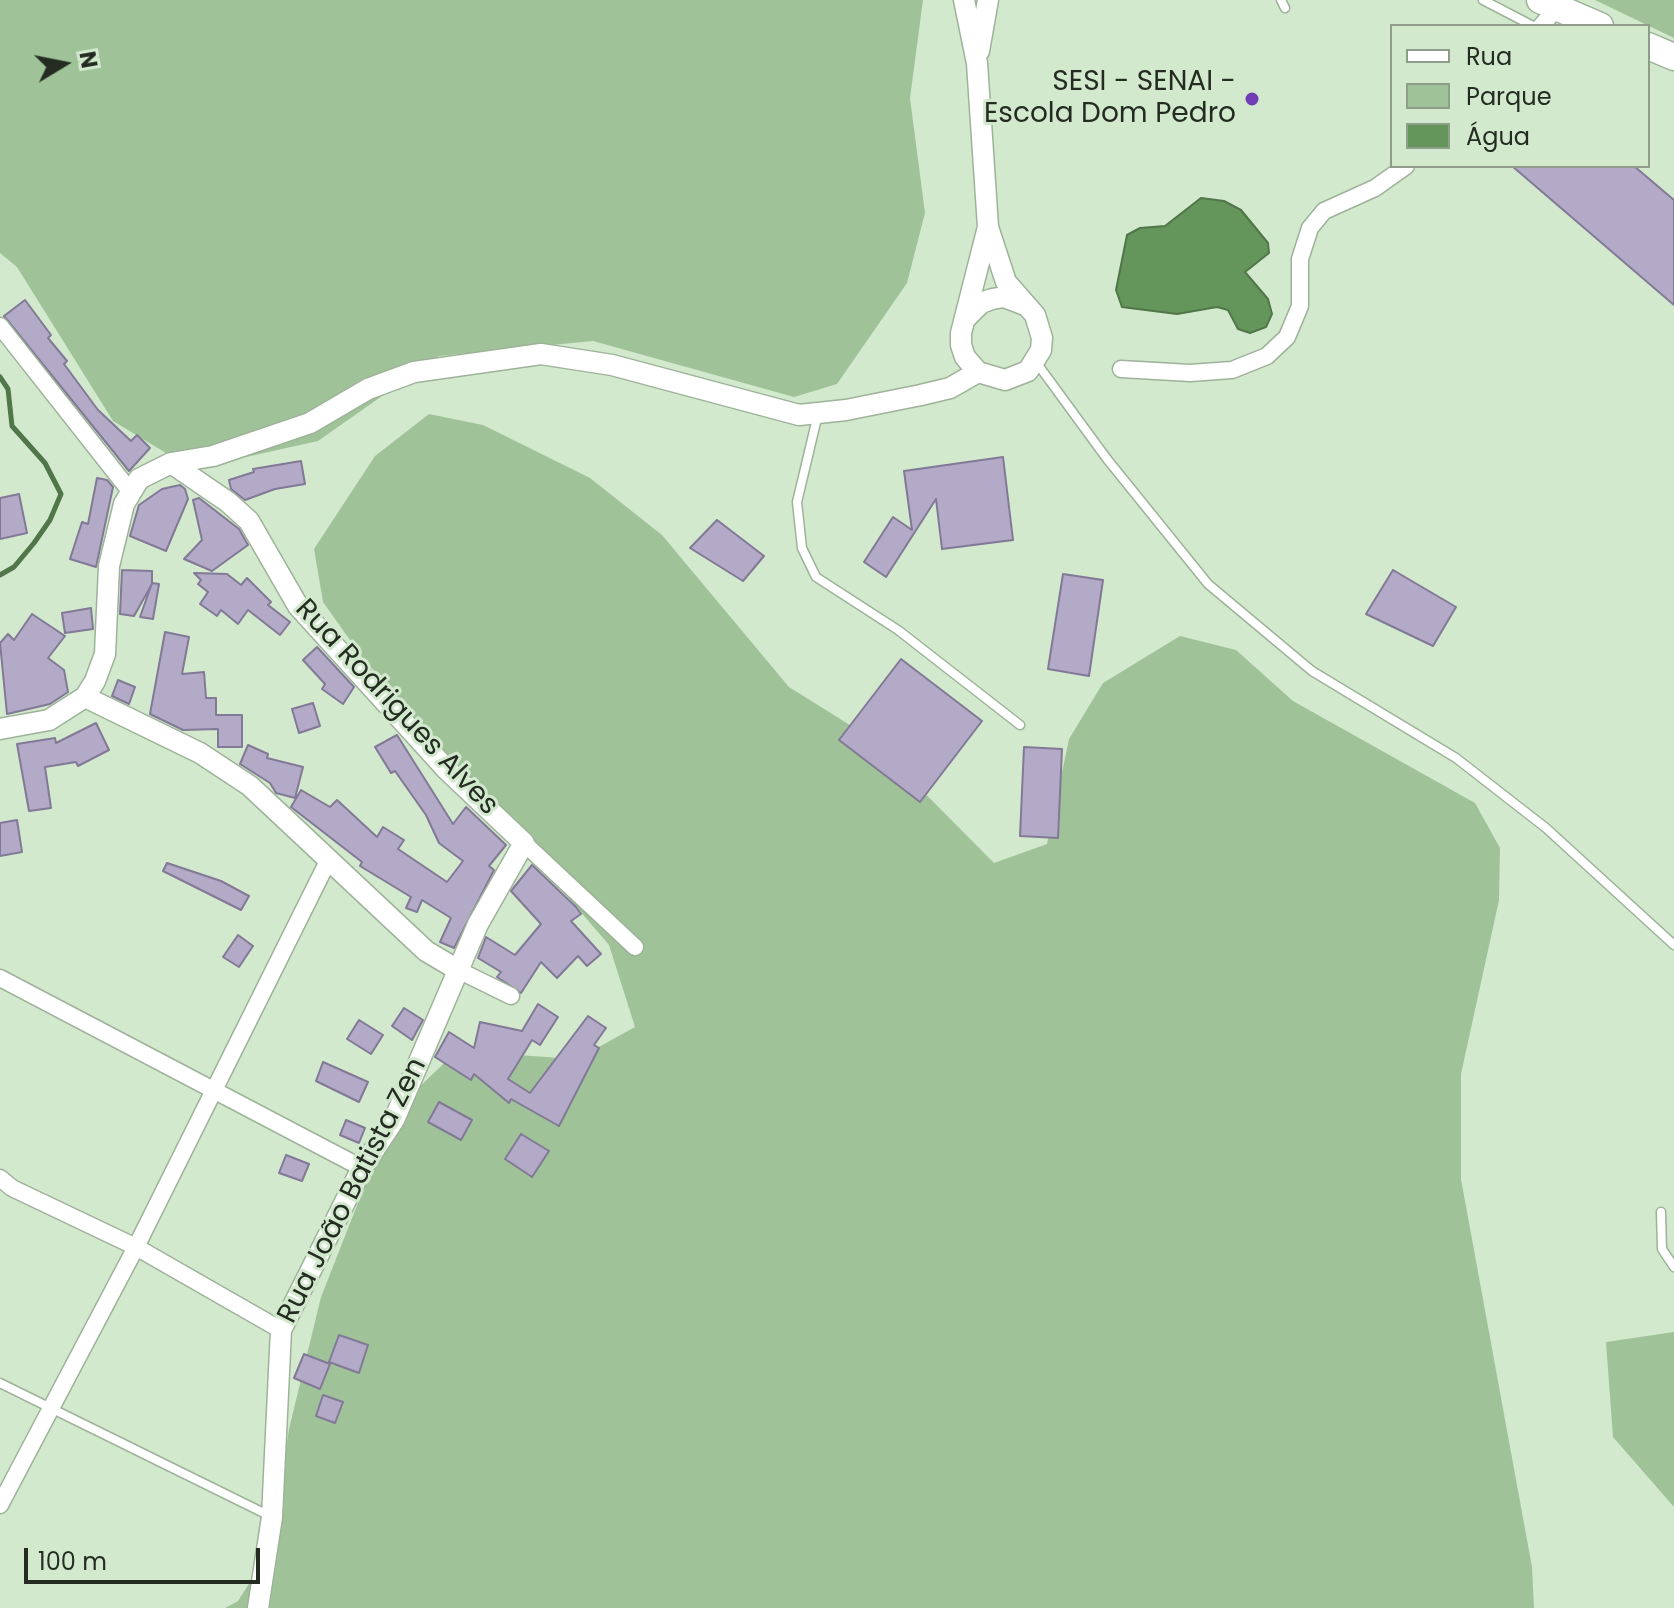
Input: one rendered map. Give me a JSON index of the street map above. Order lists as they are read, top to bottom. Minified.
{"streets":{"street":["Rua Rodrigues Alves","Rua João Batista Zen"]},"crossings":[["Rua Rodrigues Alves","Rua João Batista Zen"]],"places":["SESI - SENAI - Escola Dom Pedro"],"legend":["Rua","Parque","Água"],"scale_bar":"100 m","north":"right"}
